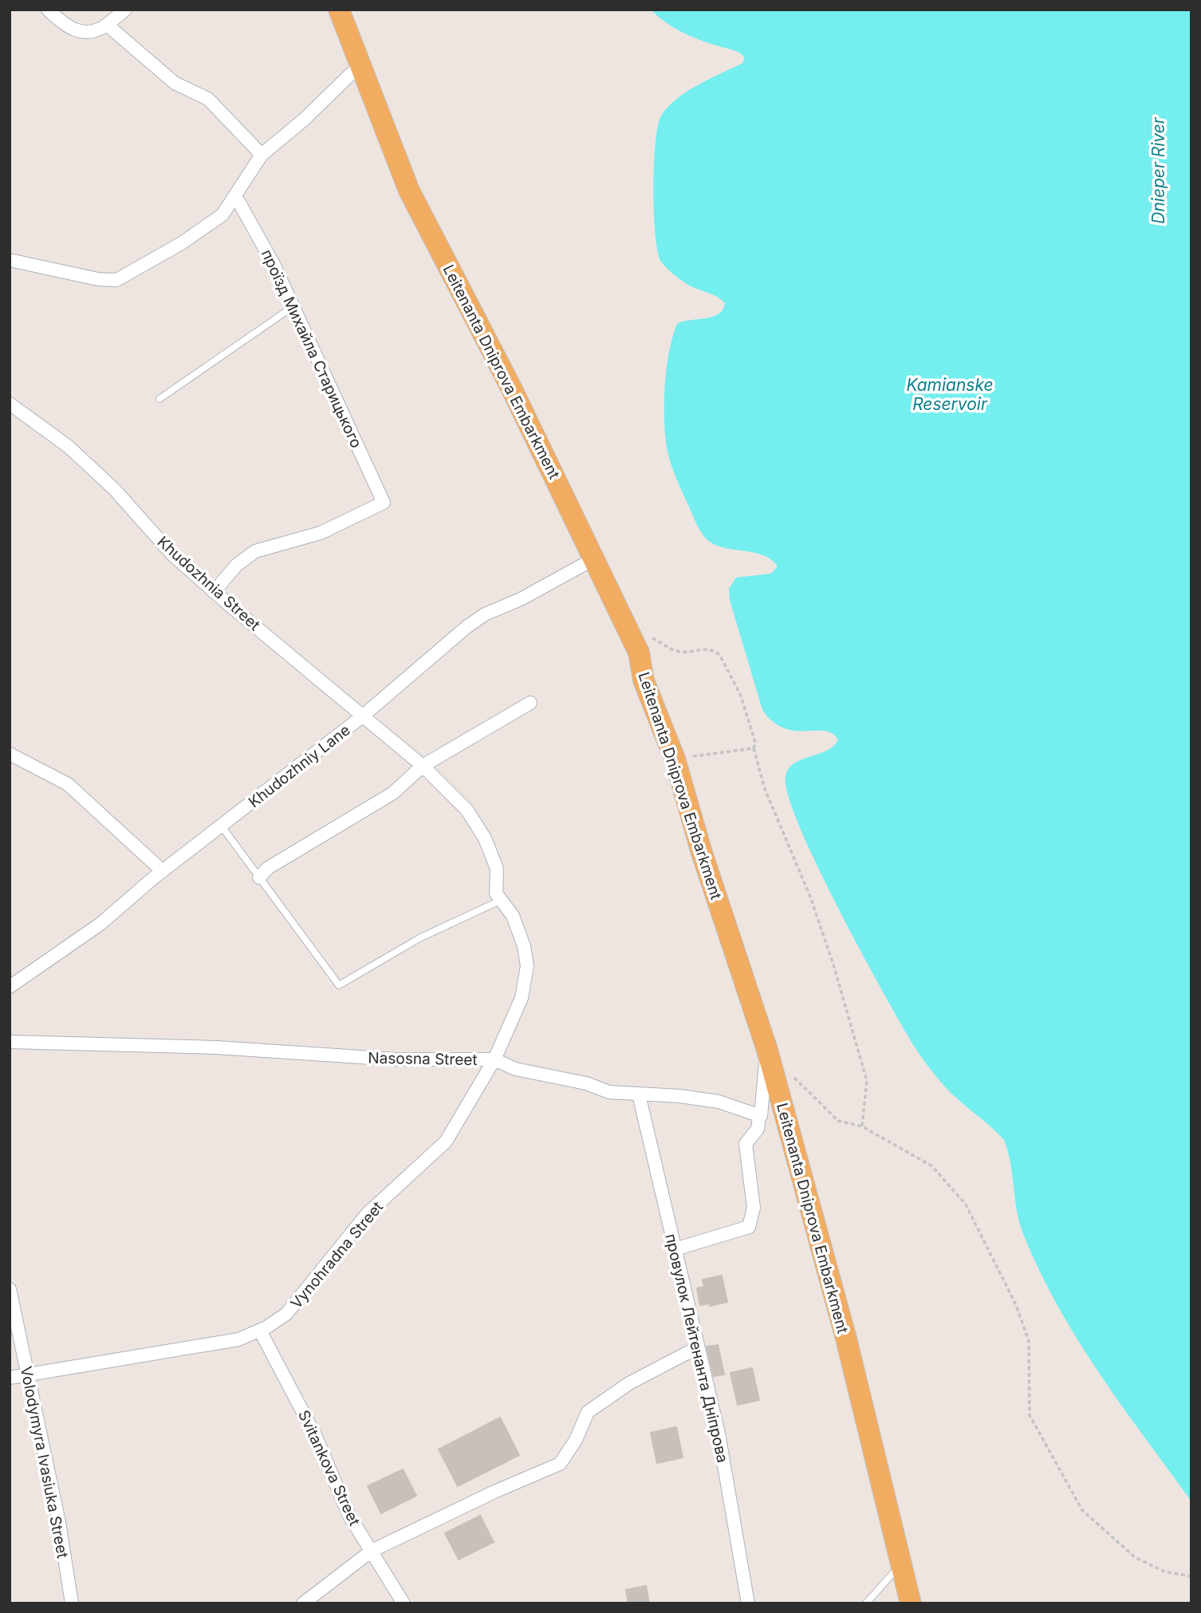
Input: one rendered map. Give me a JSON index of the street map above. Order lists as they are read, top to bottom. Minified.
{"streets":{"main road":["Leitenanta Dniprova Embarkment"],"street":["проїзд Михайла Старицького","Khudozhnia Street","Khudozhniy Lane","Nasosna Street","Vynohradna Street","провулок Лейтенанта Дніпрова","Volodymyra Ivasiuka Street","Svitankova Street"]},"crossings":[["проїзд Михайла Старицького","Khudozhnia Street"],["Leitenanta Dniprova Embarkment","Khudozhniy Lane"],["Leitenanta Dniprova Embarkment","Nasosna Street"],["Khudozhnia Street","Khudozhniy Lane"],["Khudozhnia Street","Vynohradna Street"],["Khudozhniy Lane","Vynohradna Street"],["Nasosna Street","Vynohradna Street"],["Nasosna Street","провулок Лейтенанта Дніпрова"],["Vynohradna Street","Volodymyra Ivasiuka Street"],["Vynohradna Street","Svitankova Street"]],"water":["Dnieper River","Kamianske Reservoir"]}
